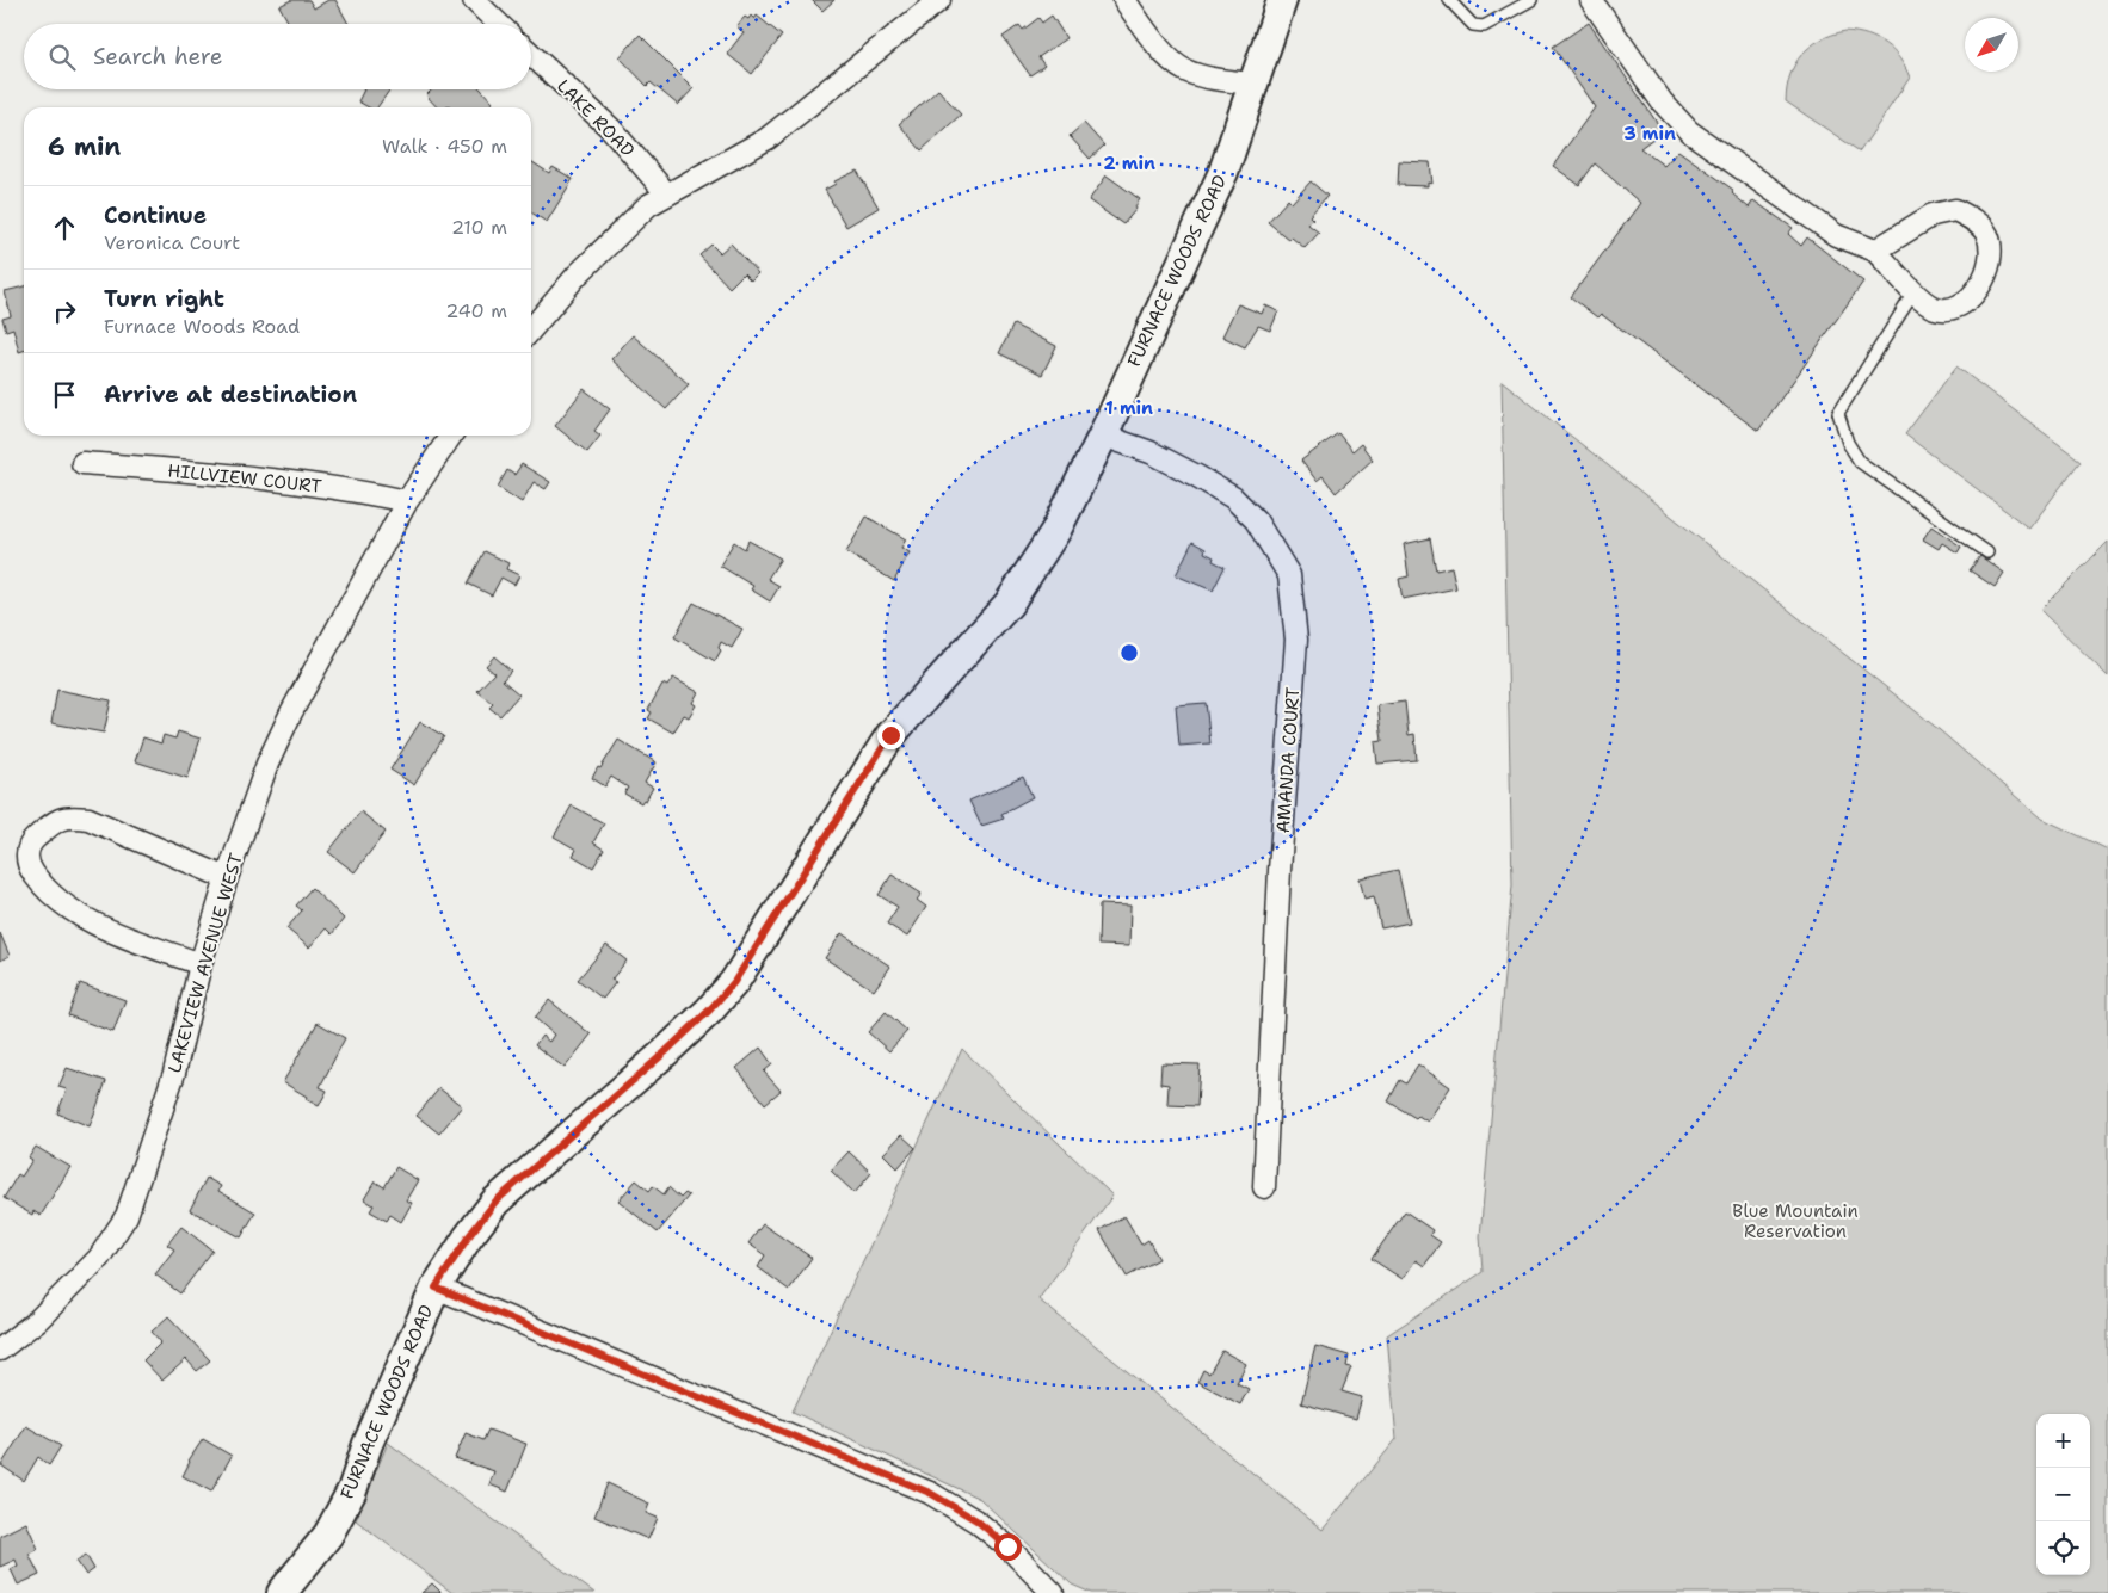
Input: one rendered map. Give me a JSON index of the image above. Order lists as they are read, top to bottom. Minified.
{"streets":{"street":["LAKE ROAD","FURNACE WOODS ROAD","HILLVIEW COURT","AMANDA COURT","LAKEVIEW AVENUE WEST"]},"crossings":[["FURNACE WOODS ROAD","AMANDA COURT"],["HILLVIEW COURT","LAKEVIEW AVENUE WEST"]],"parks":["Blue Mountain Reservation"],"north":"bottom left","page":{"search":"Search here","heading":["6 min","Walk · 450 m"],"list":[["Continue","Veronica Court","210 m"],["Turn right","Furnace Woods Road","240 m"],"Arrive at destination"],"map_buttons":["+","−"]},"rings":["3 min","2 min","1 min"]}
